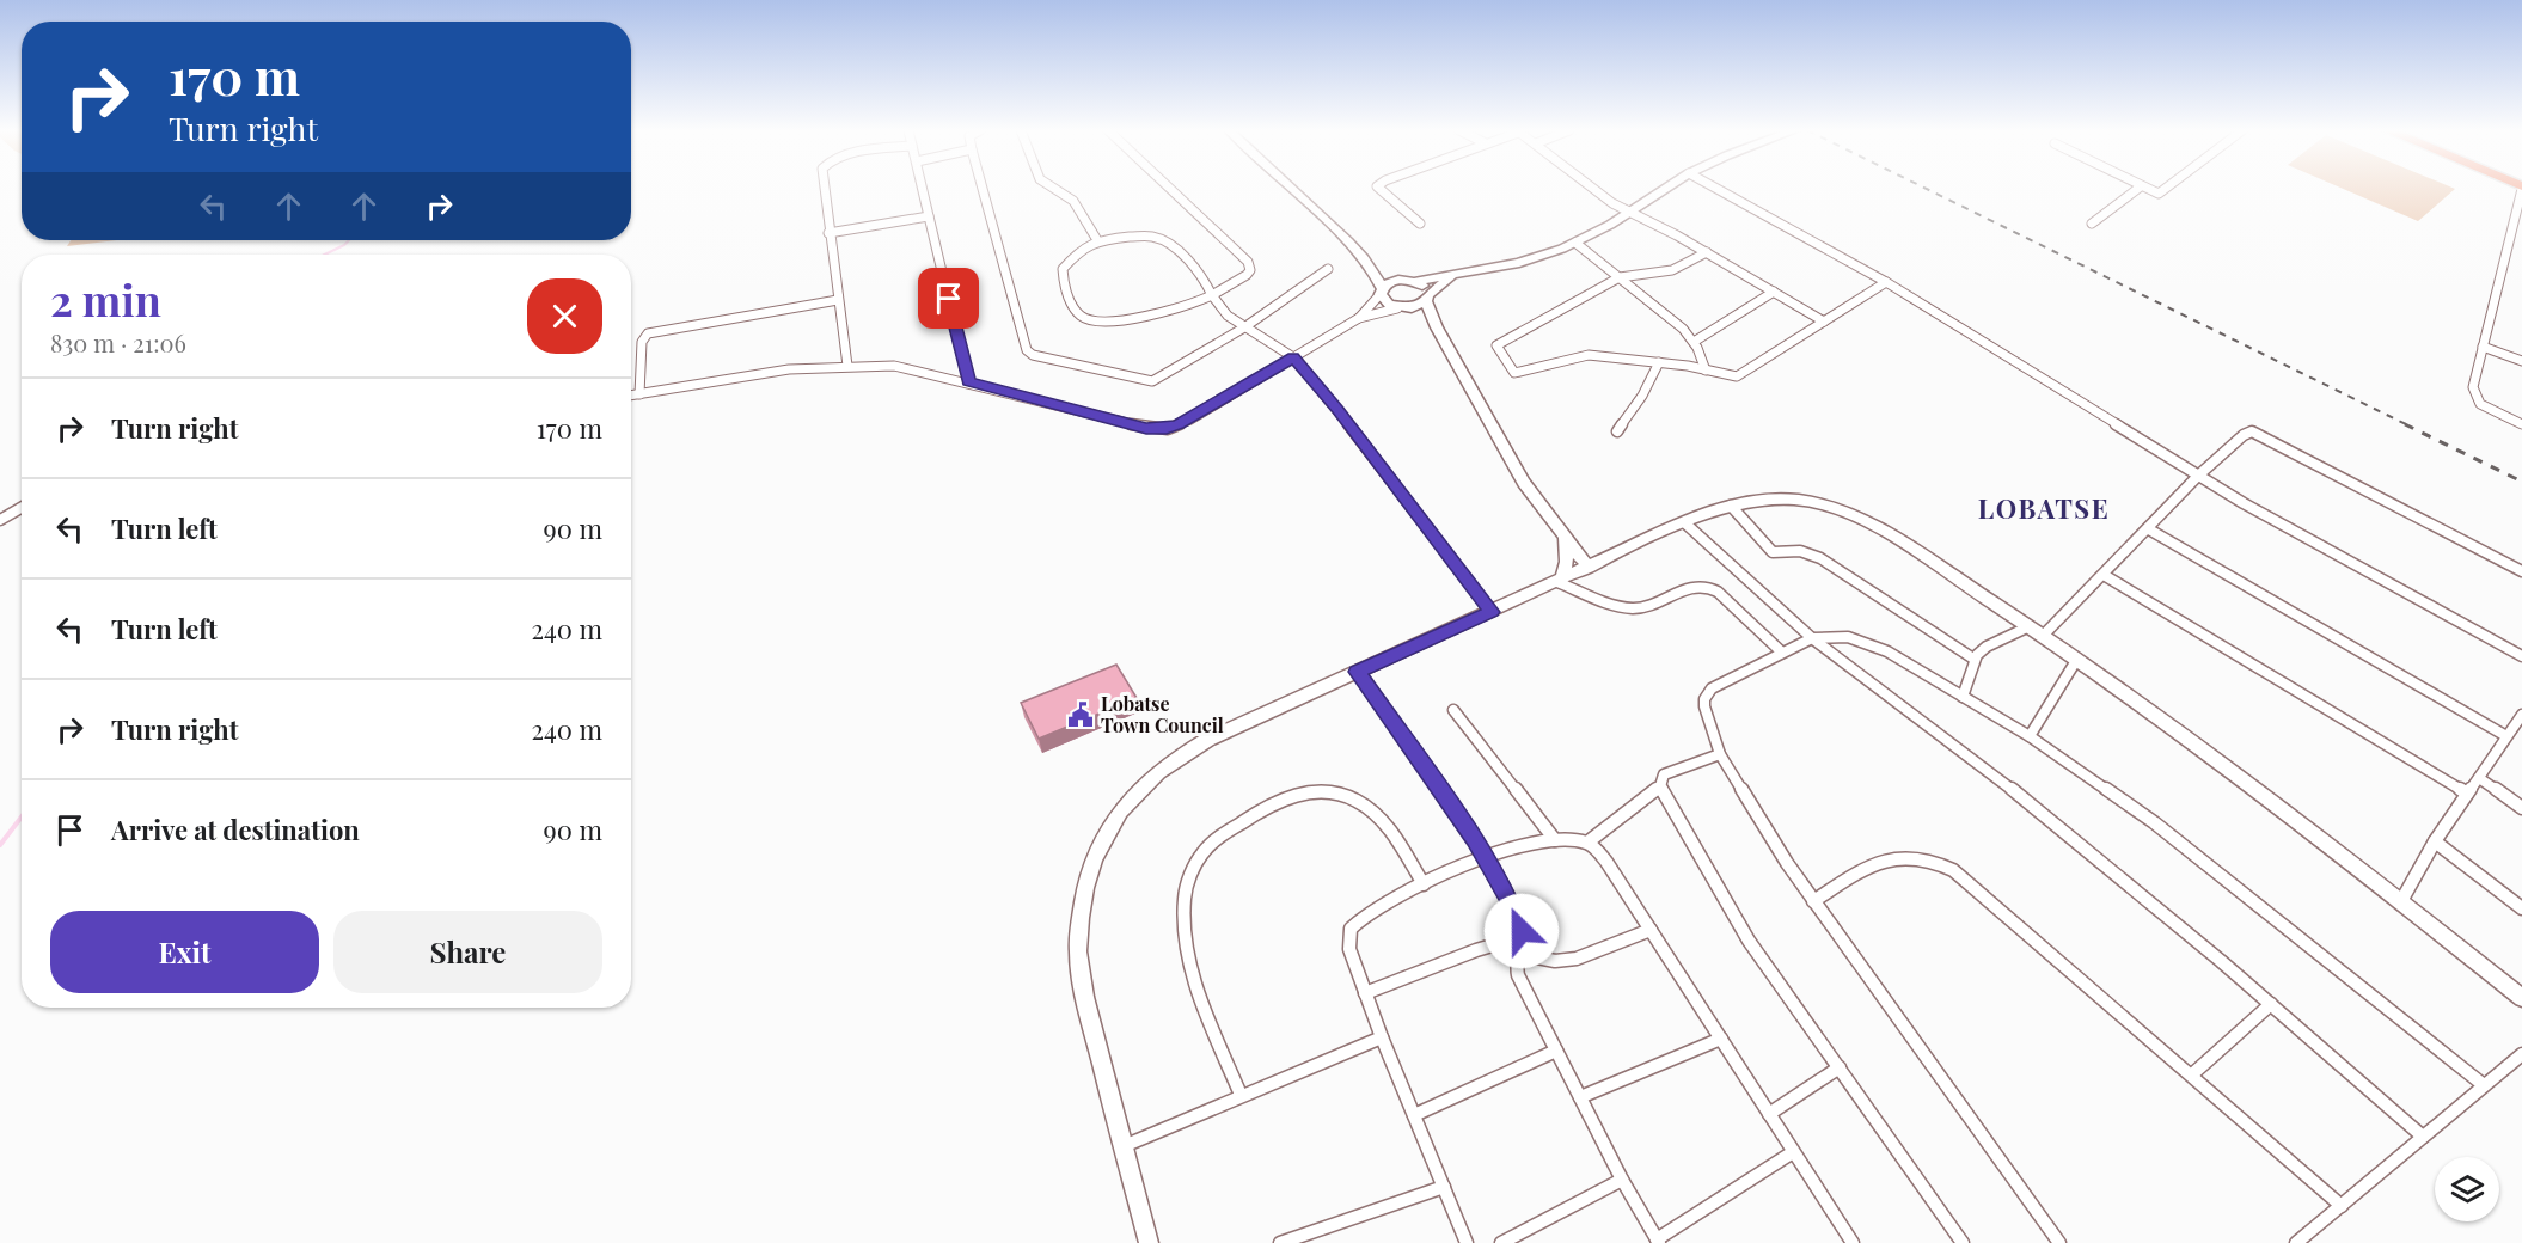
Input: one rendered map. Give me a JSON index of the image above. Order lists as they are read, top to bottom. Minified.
{"districts":["LOBATSE"],"places":{"public building":["Lobatse Town Council"]},"page":{"turn":["170 m","Turn right"],"heading":["2 min","830 m · 21:06"],"list":[{"name":"Turn right","value":"170 m"},{"name":"Turn left","value":"90 m"},{"name":"Turn left","value":"240 m"},{"name":"Turn right","value":"240 m"},{"name":"Arrive at destination","value":"90 m"}],"buttons":["Exit","Share"]}}
